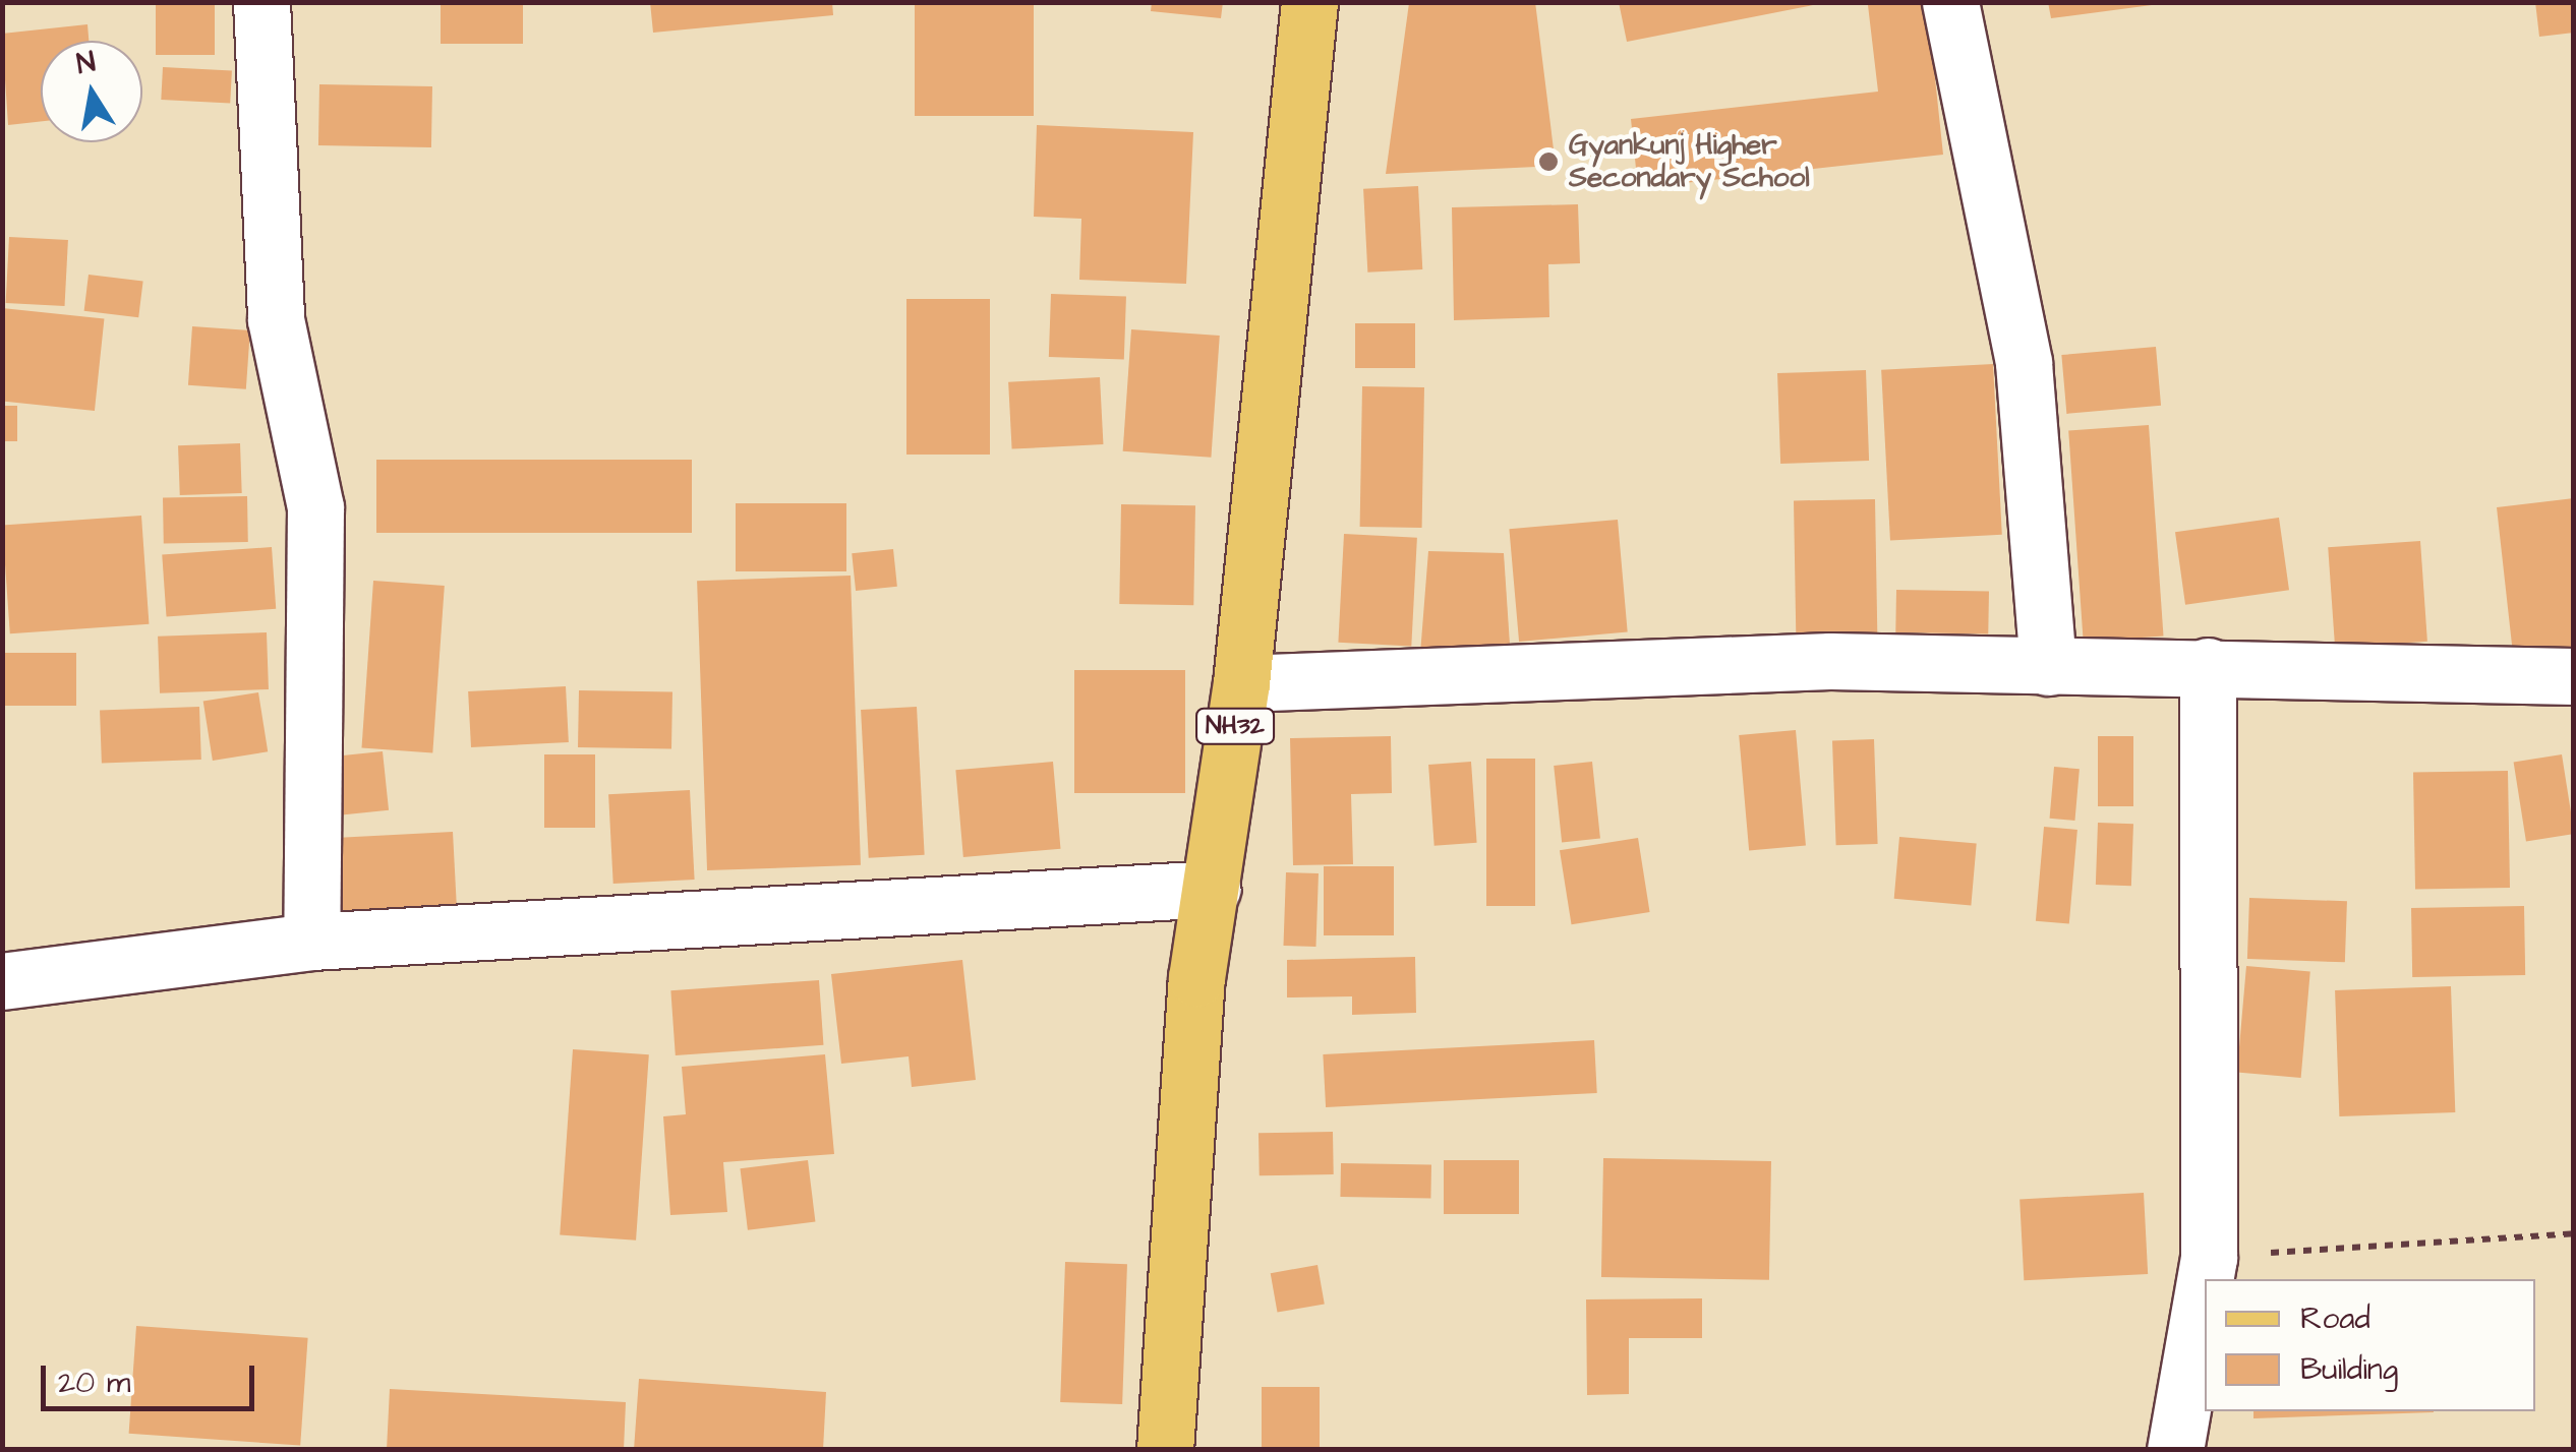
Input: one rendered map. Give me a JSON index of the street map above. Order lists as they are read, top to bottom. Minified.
{"streets":{"main road":["NH32"]},"places":["Gyankunj Higher Secondary School"],"legend":["Road","Building"],"scale_bar":"20 m","north":"top"}
